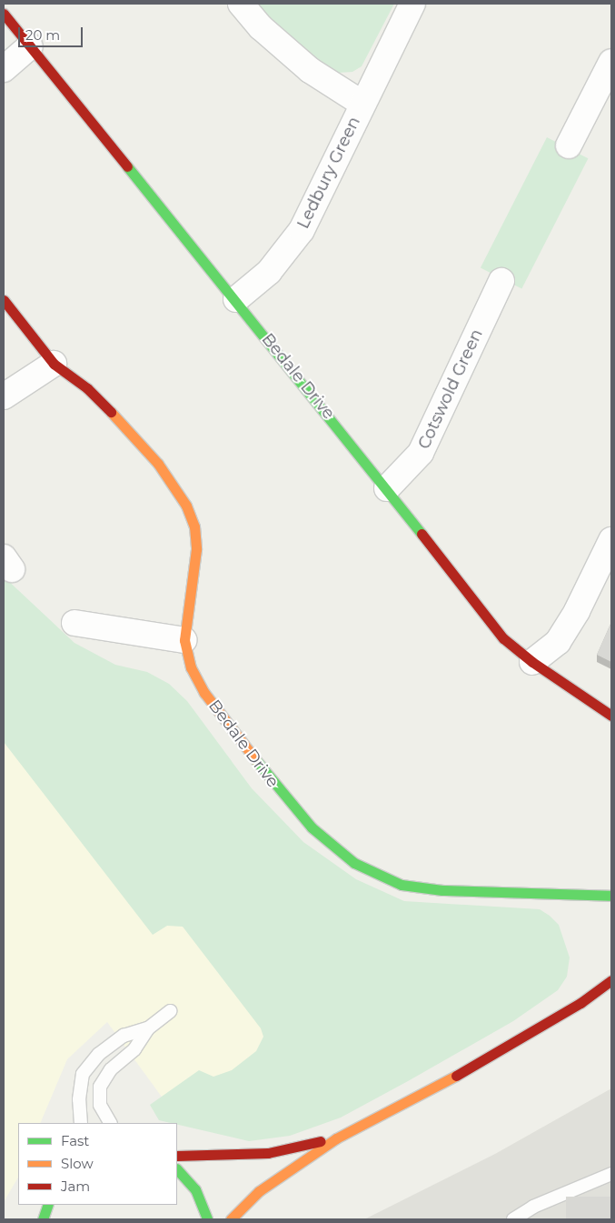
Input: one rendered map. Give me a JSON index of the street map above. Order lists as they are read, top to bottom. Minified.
{"streets":{"street":["Ledbury Green","Bedale Drive","Cotswold Green"]},"crossings":[["Ledbury Green","Bedale Drive"],["Bedale Drive","Cotswold Green"]],"legend":["Fast","Slow","Jam"],"scale_bar":"20 m"}
